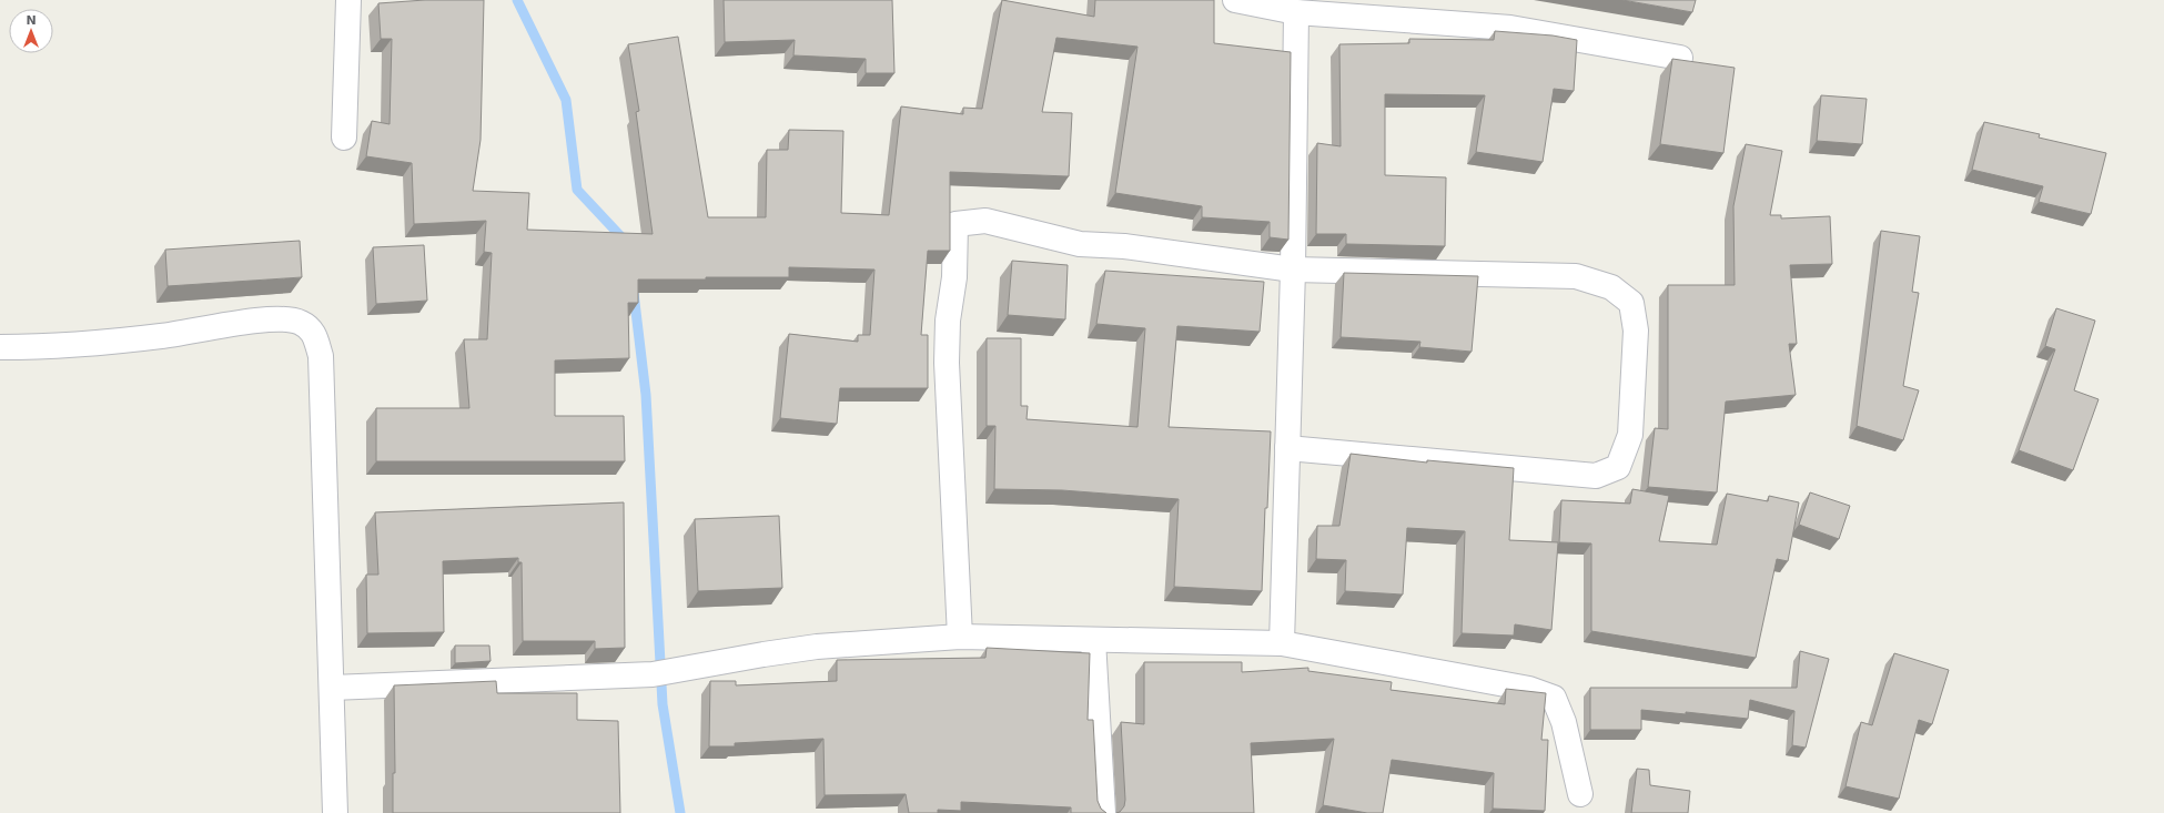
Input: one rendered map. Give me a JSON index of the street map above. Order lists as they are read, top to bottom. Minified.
{"north":"top"}
